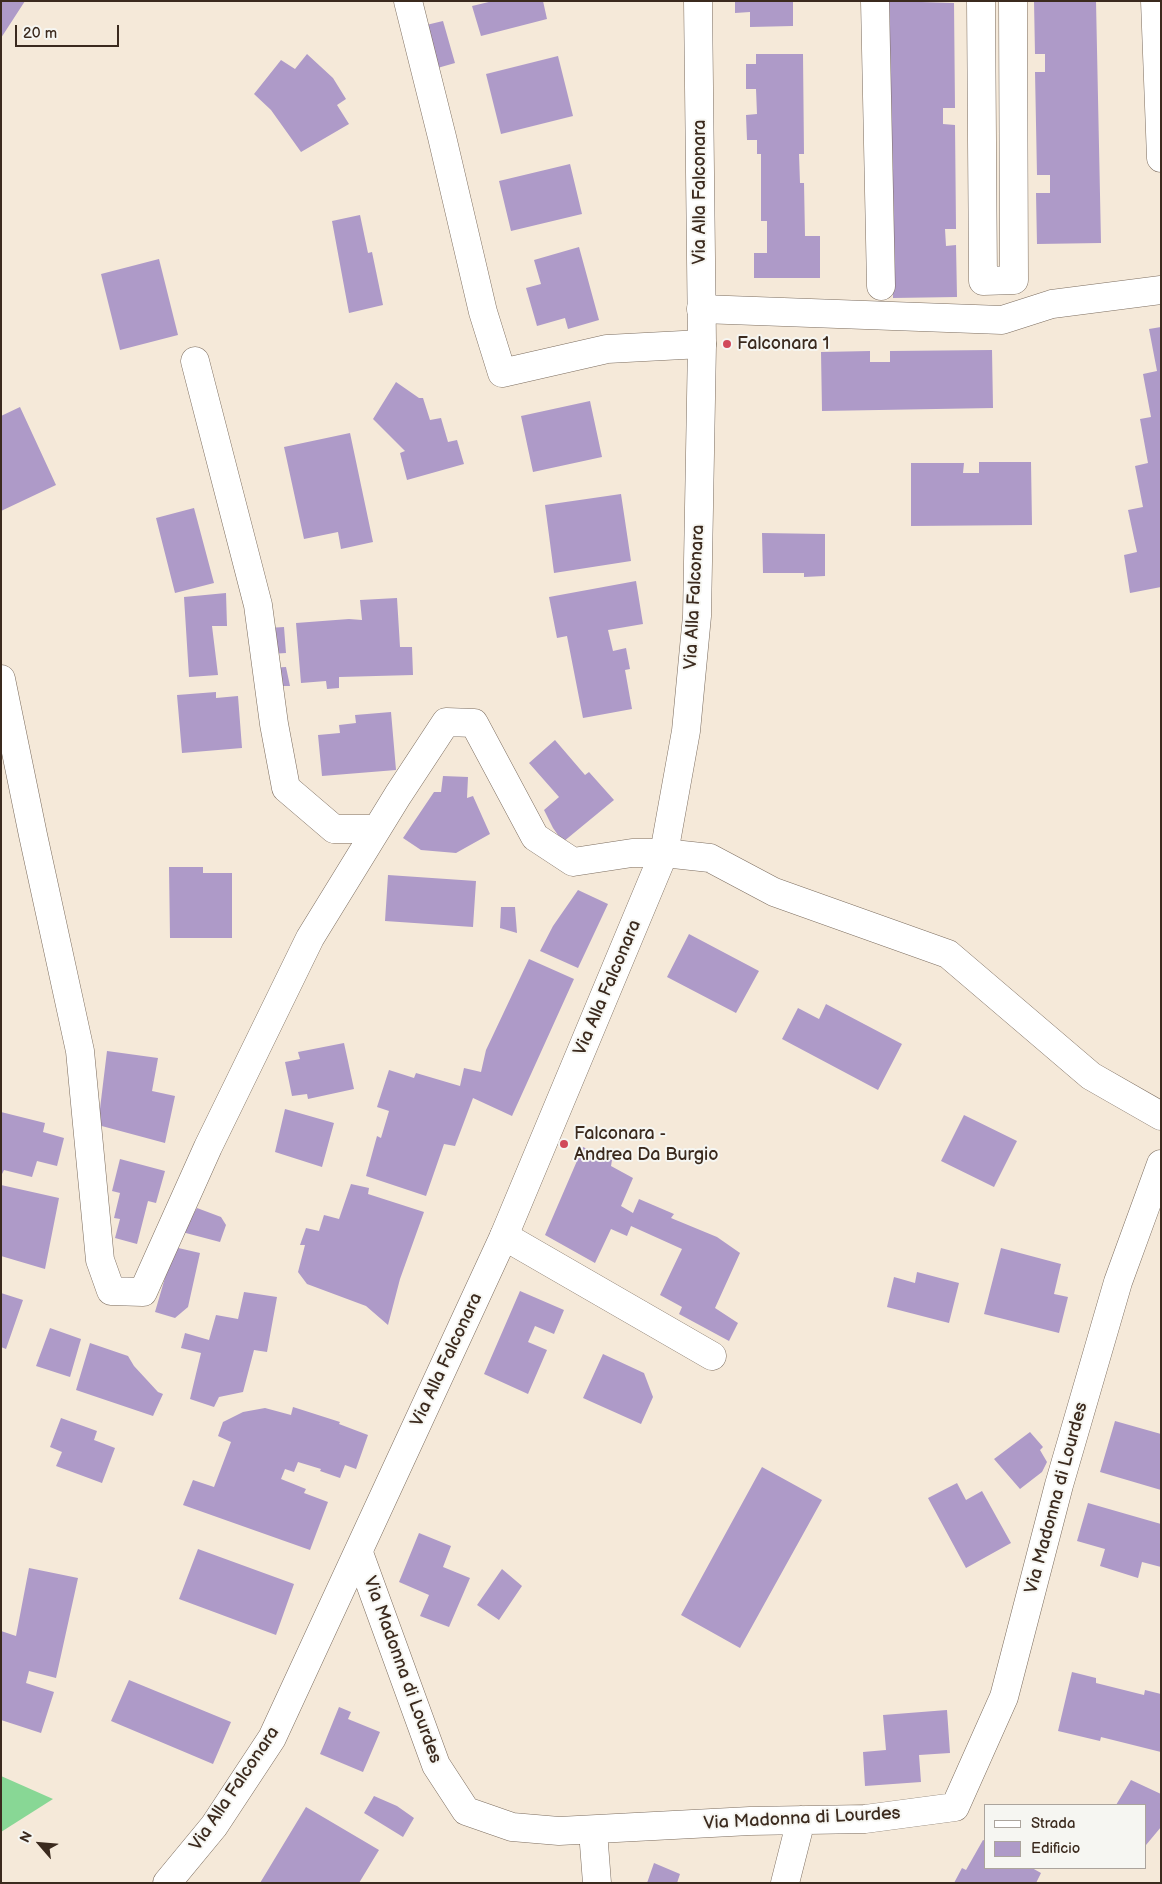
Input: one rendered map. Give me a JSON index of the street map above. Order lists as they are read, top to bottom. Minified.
{"streets":{"street":["Via Alla Falconara","Via Madonna di Lourdes"]},"crossings":[["Via Alla Falconara","Via Madonna di Lourdes"]],"places":["Falconara 1","Falconara - Andrea Da Burgio"],"legend":["Strada","Edificio"],"scale_bar":"20 m","north":"top left"}
